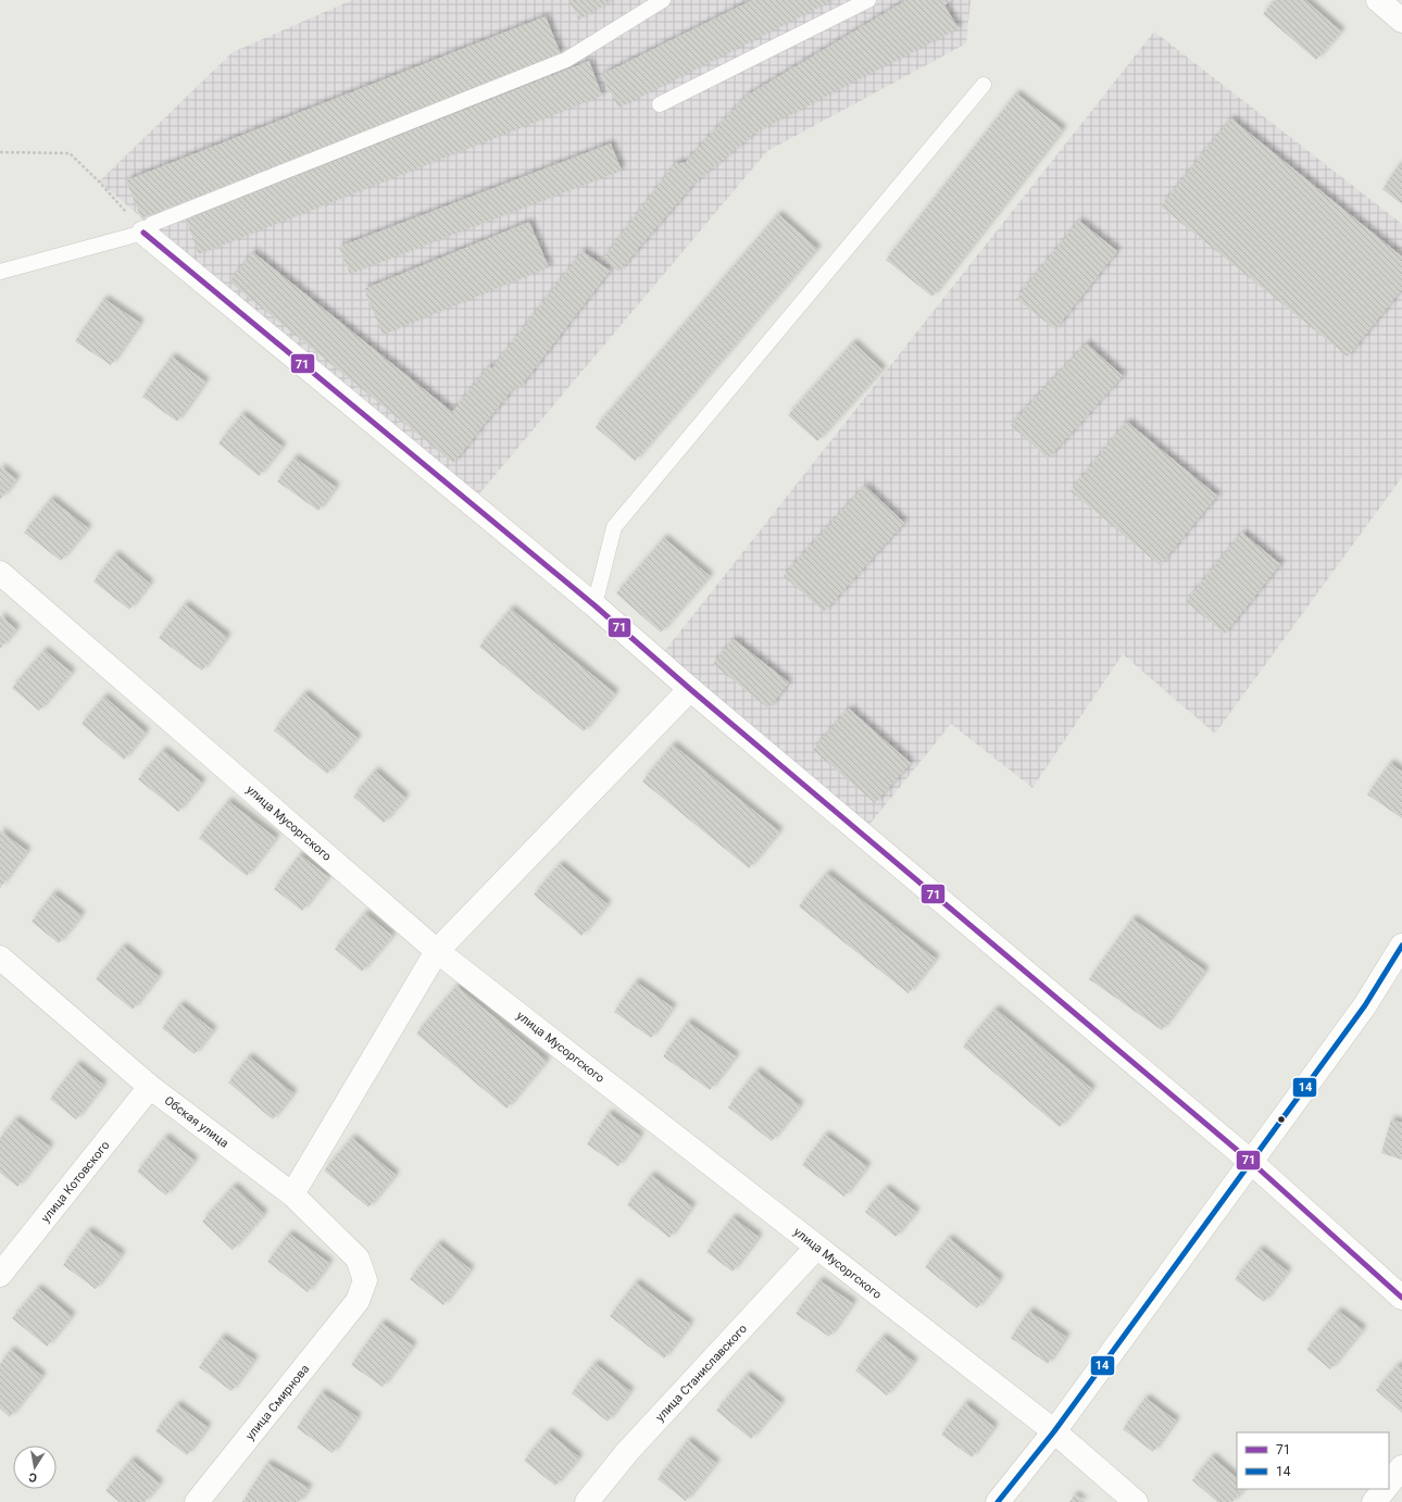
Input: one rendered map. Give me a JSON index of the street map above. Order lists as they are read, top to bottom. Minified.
{"streets":{"street":["улица Мусоргского","Обская улица","улица Котовского","улица Станиславского","улица Смирнова"]},"crossings":[["улица Мусоргского","улица Станиславского"],["Обская улица","улица Котовского"],["Обская улица","улица Смирнова"]],"lines":["transit line 71","transit line 14"],"legend":["71","14"],"north":"bottom"}
